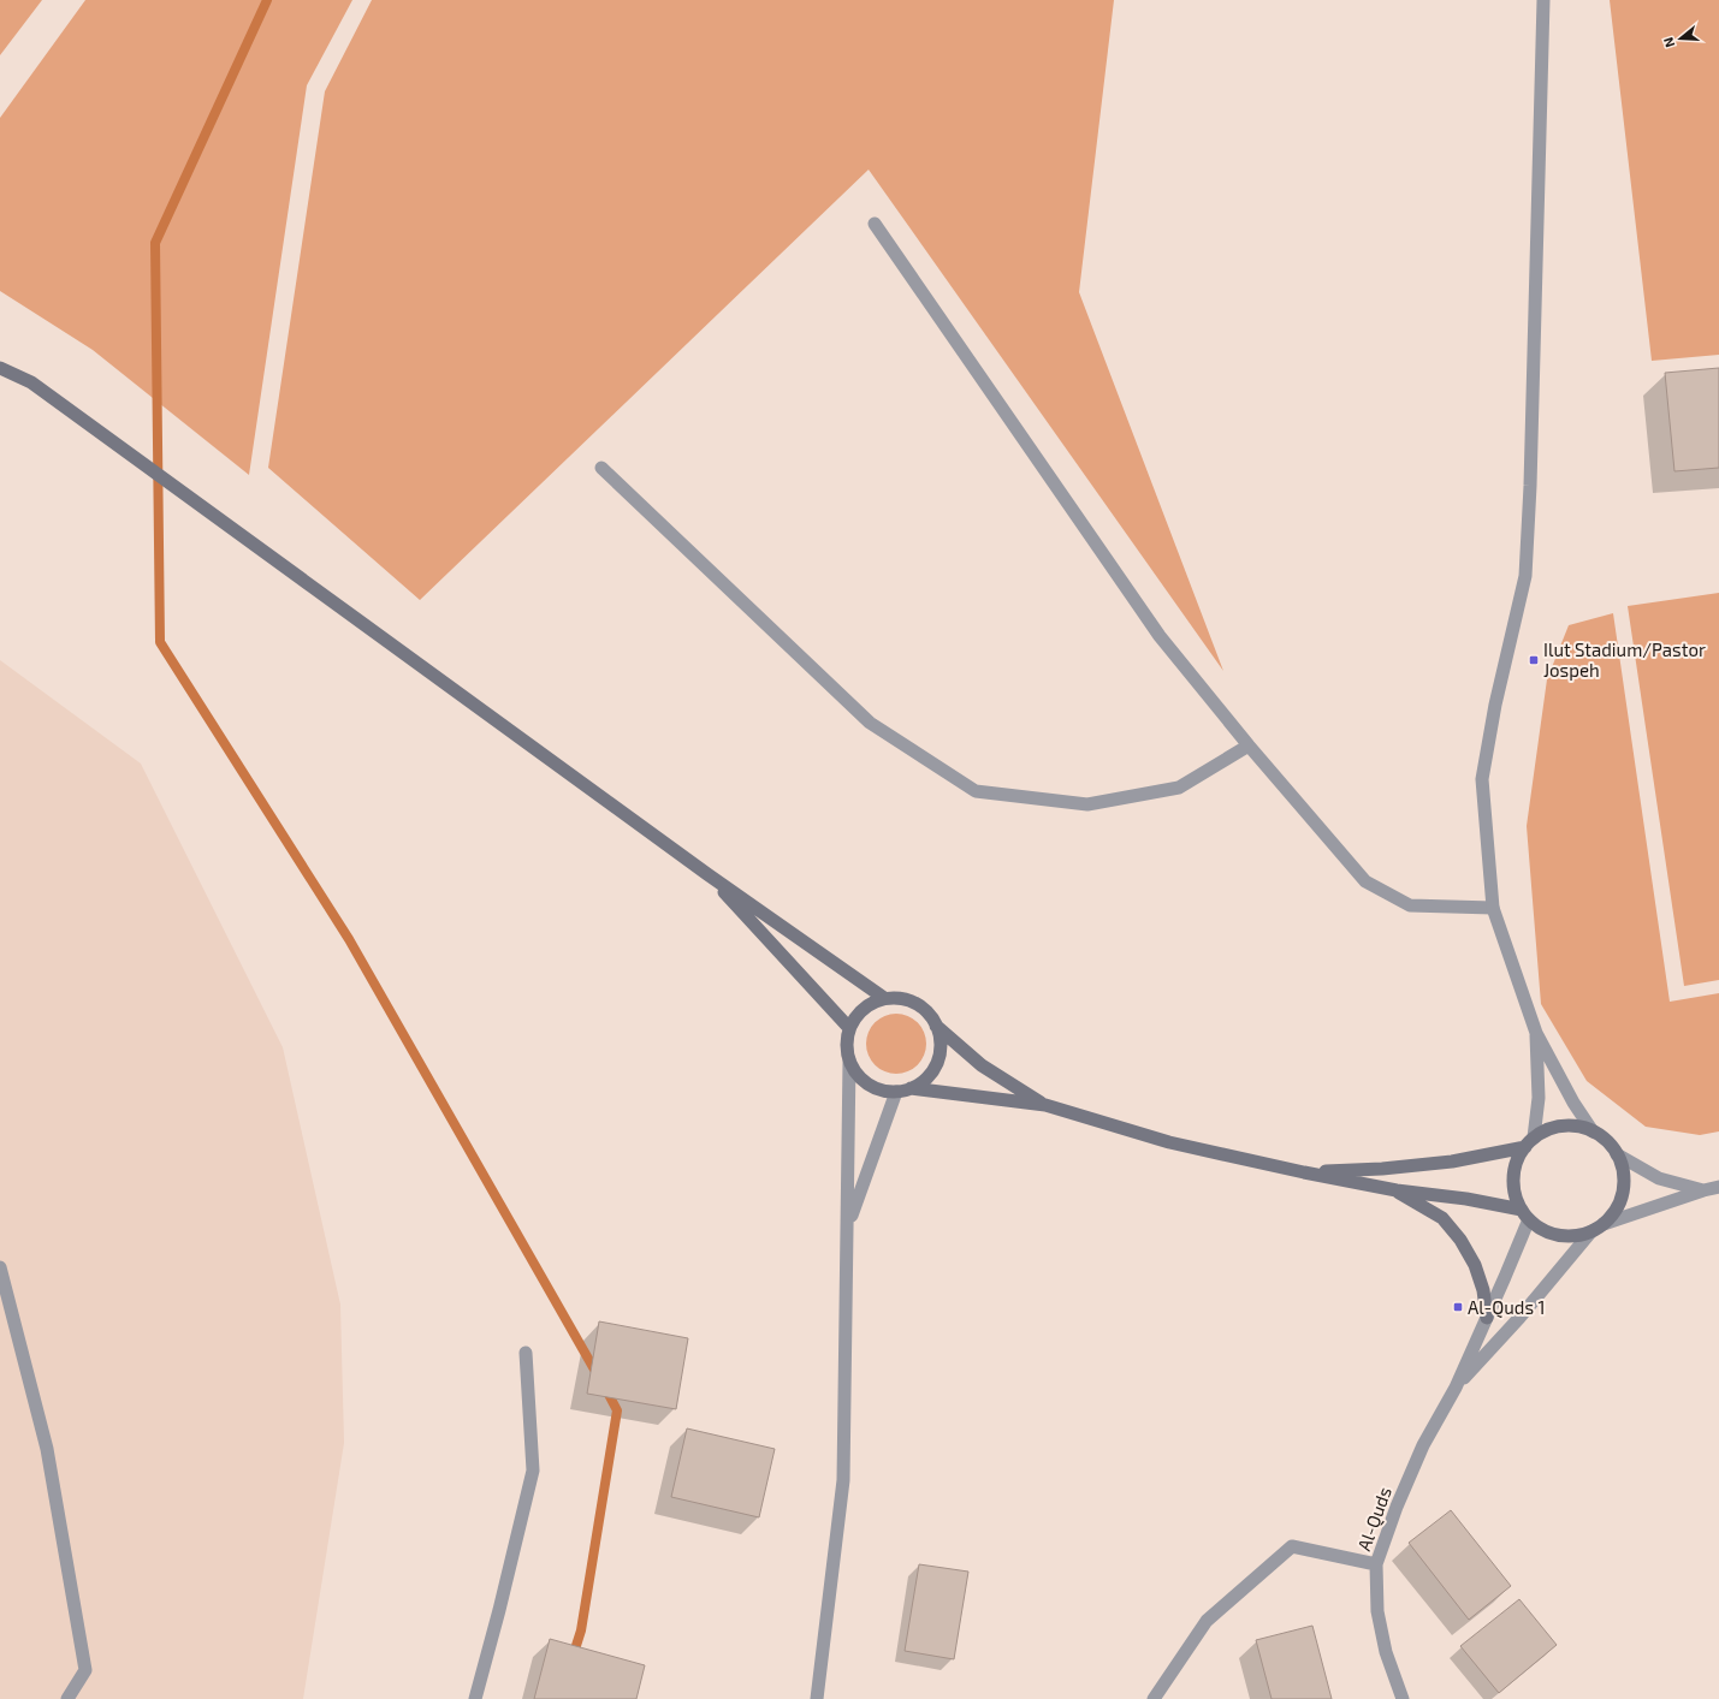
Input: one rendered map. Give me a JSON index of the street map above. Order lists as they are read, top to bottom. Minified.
{"streets":{"street":["Al-Quds"]},"places":{"transit":["Ilut Stadium/Pastor Jospeh","Al-Quds 1"]},"north":"left"}
